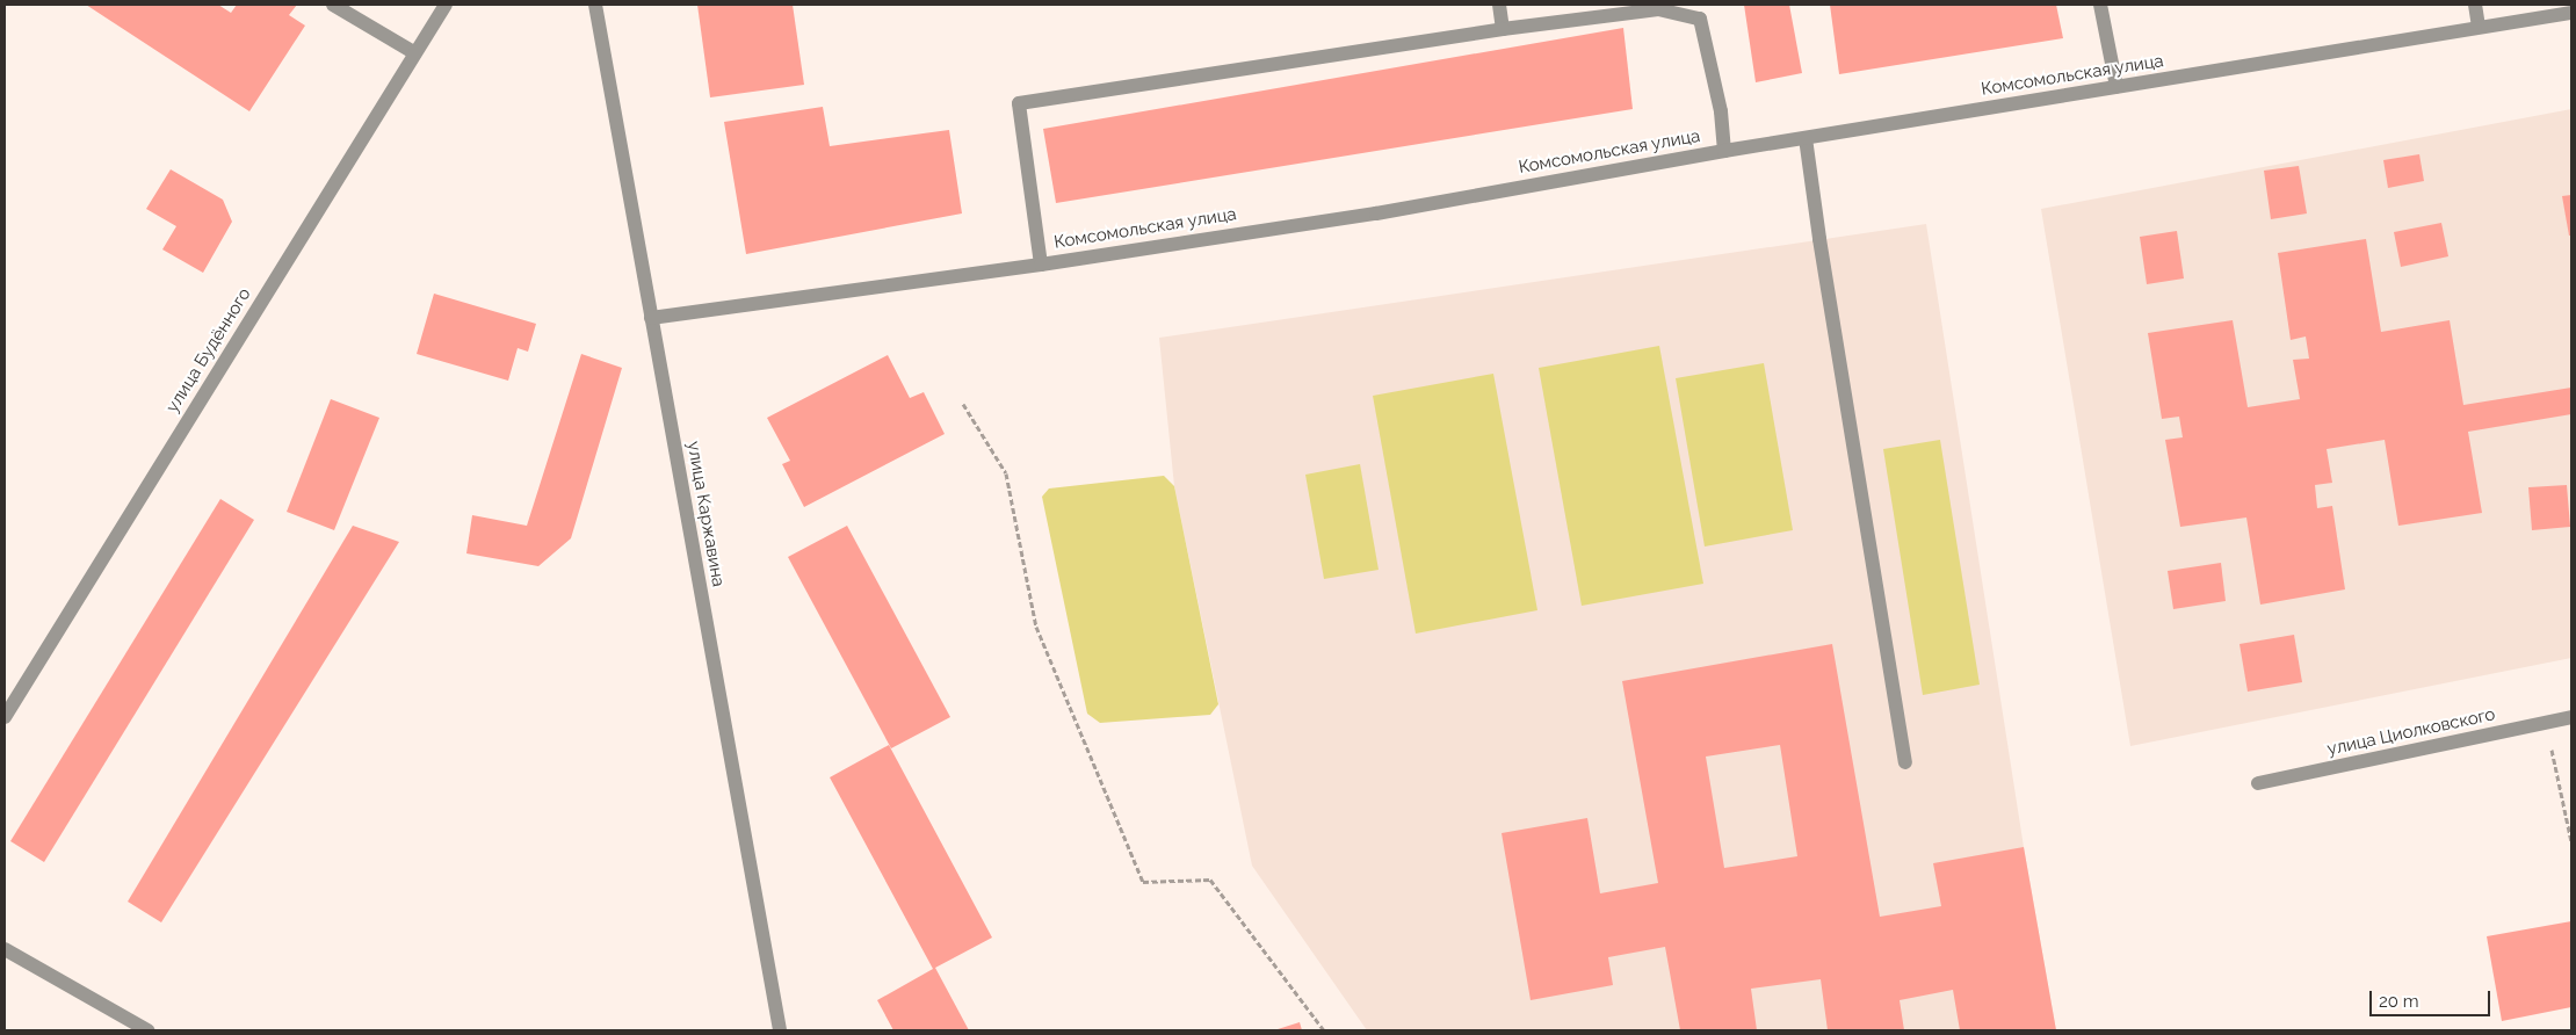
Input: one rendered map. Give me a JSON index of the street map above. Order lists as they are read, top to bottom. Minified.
{"streets":{"street":["Комсомольская улица","улица Будённого","улица Каржавина","улица Циолковского"]},"crossings":[["Комсомольская улица","улица Каржавина"]],"scale_bar":"20 m"}
